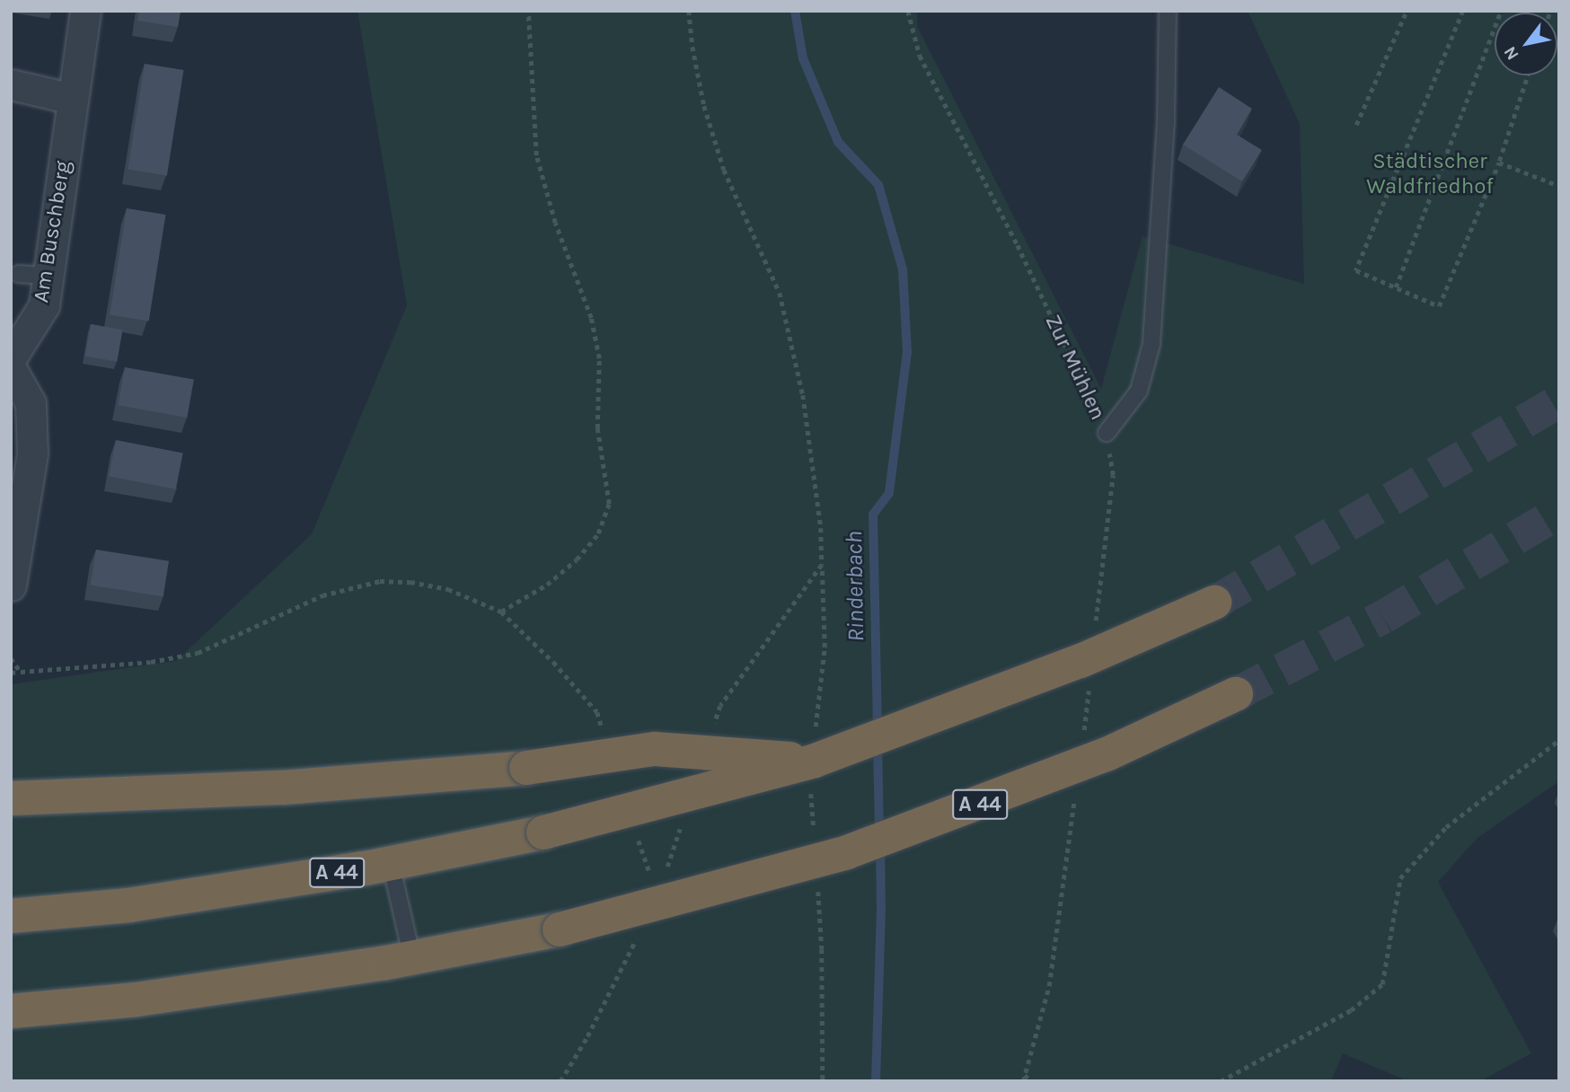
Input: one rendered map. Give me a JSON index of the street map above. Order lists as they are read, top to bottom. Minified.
{"streets":{"highway":["A 44"],"street":["Am Buschberg"],"lane":["Zur Mühlen"]},"water":["Rinderbach"],"parks":["Städtischer Waldfriedhof"],"north":"bottom left"}
